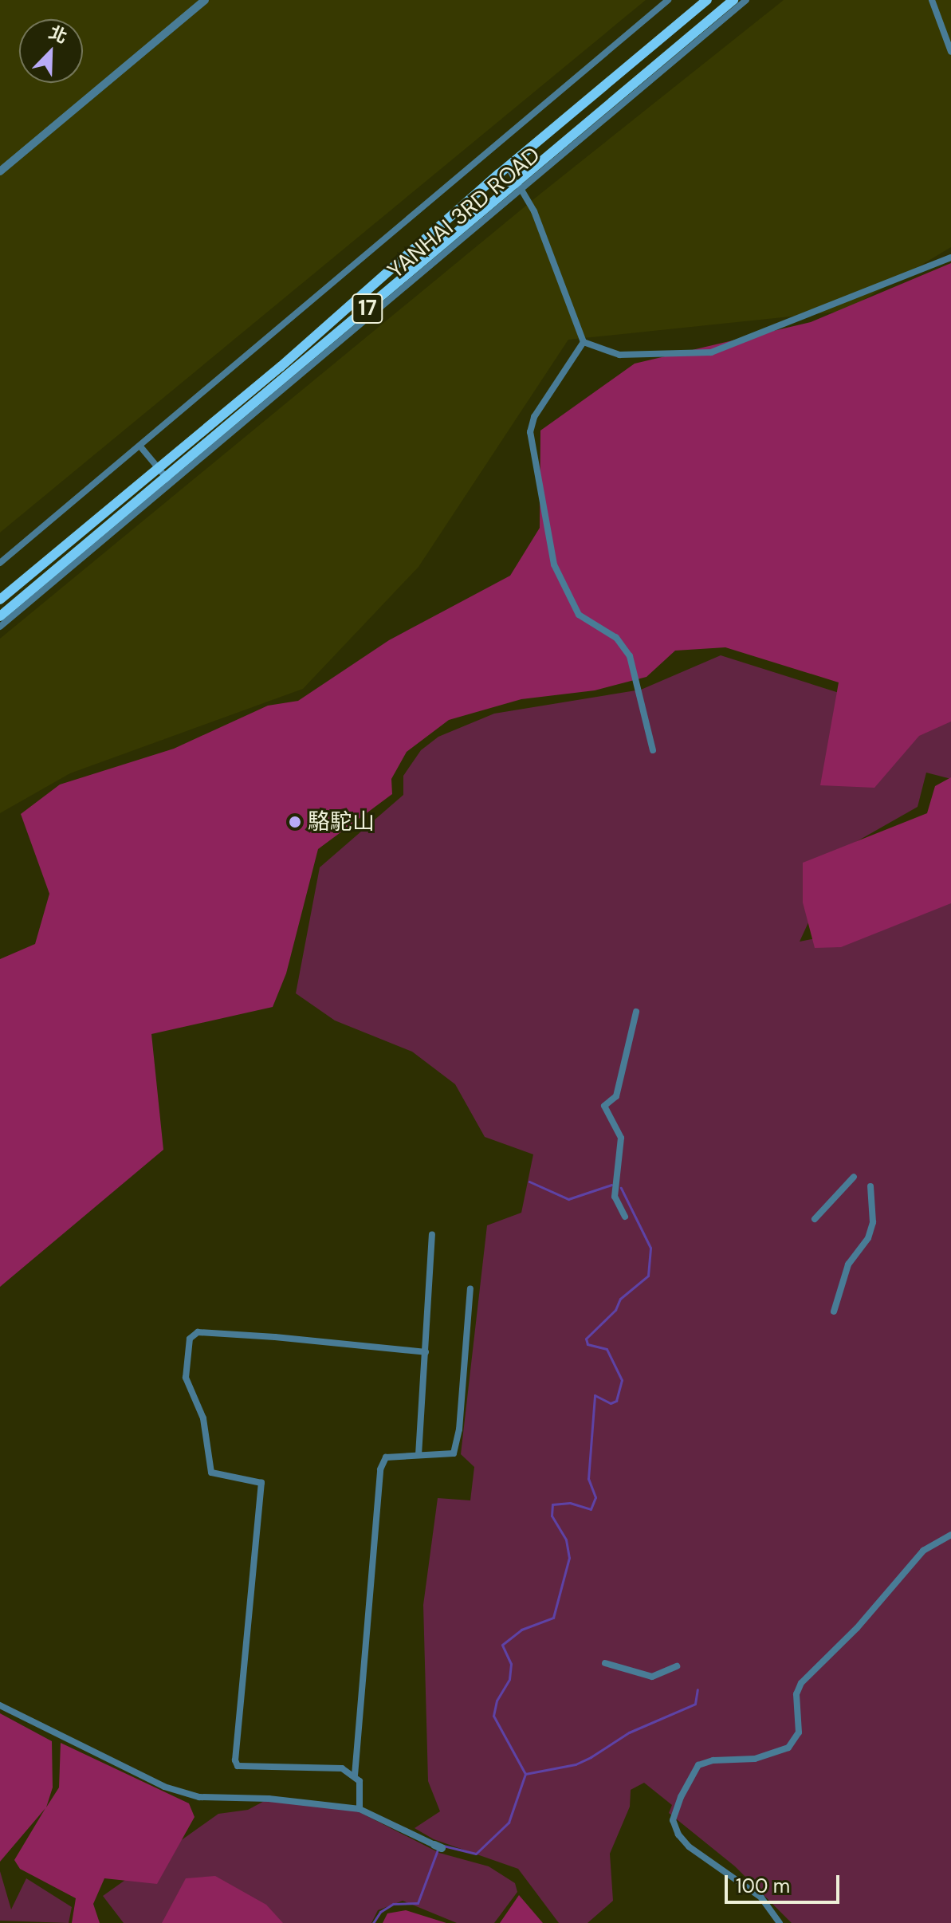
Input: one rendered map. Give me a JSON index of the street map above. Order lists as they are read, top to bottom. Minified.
{"streets":{"main road":["YANHAI 3RD ROAD","17"]},"places":["駱駝山"],"scale_bar":"100 m","north":"top right"}
